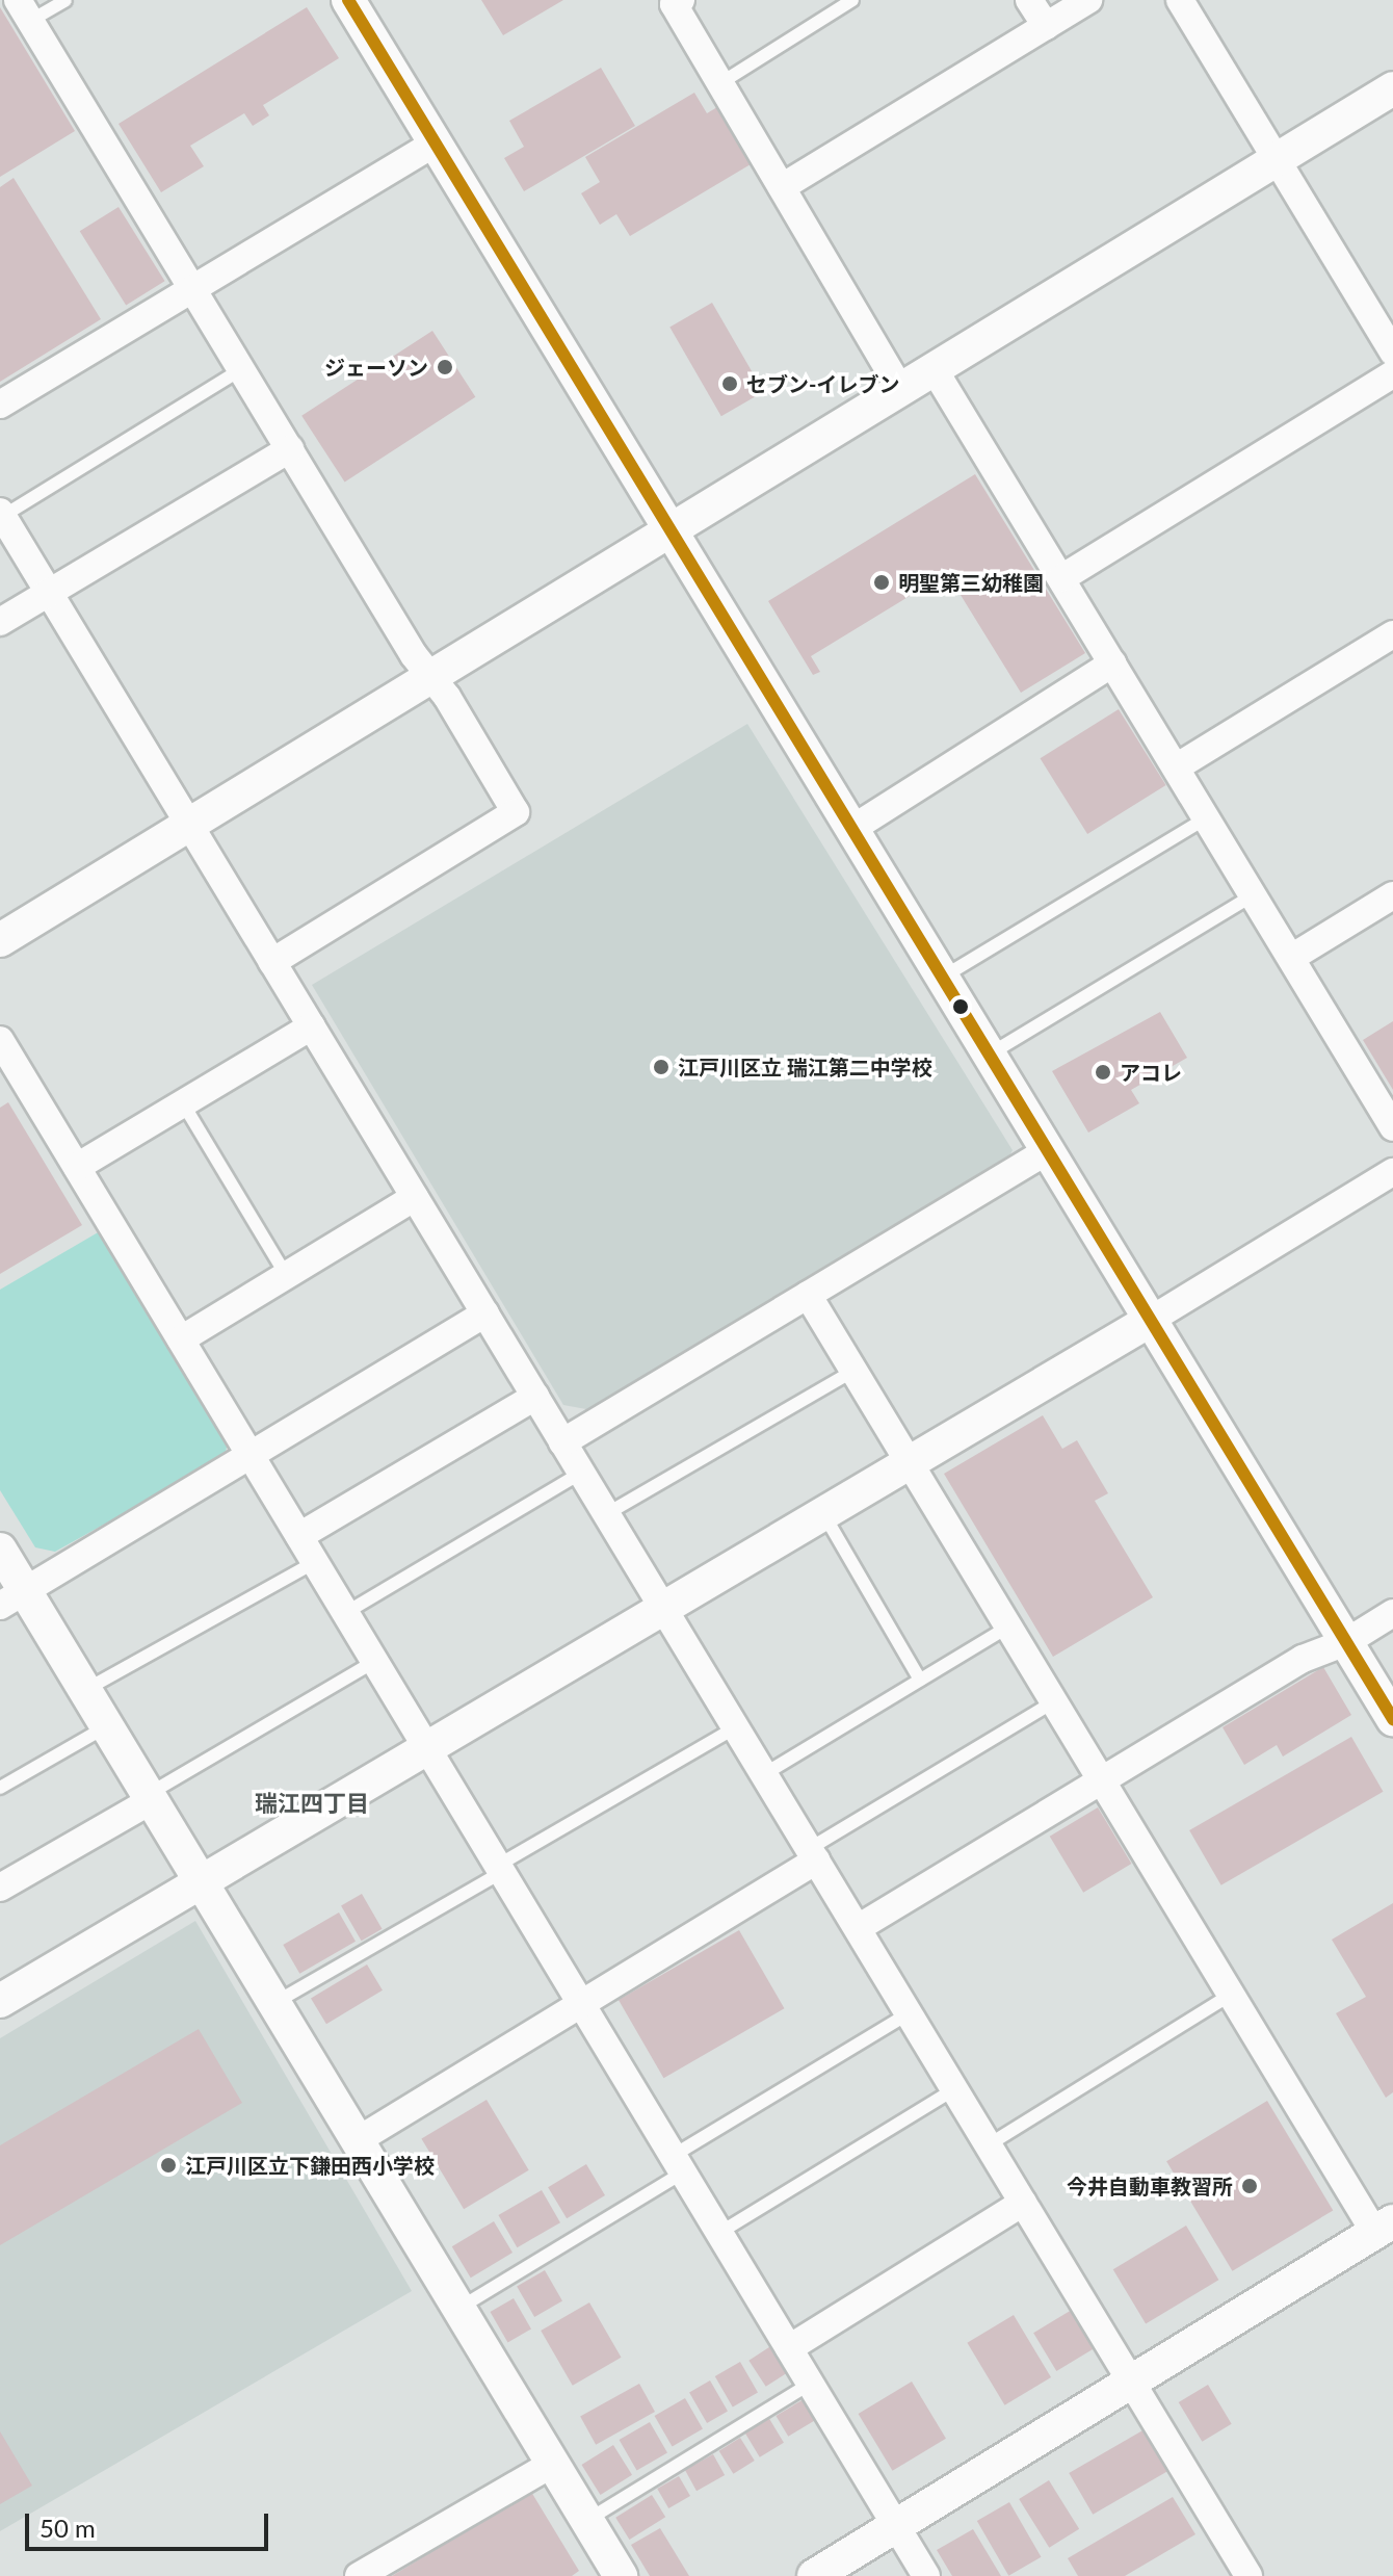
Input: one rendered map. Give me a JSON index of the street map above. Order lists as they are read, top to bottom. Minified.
{"districts":["瑞江四丁目"],"places":["ジェーソン","セブン-イレブン","明聖第三幼稚園","江戸川区立 瑞江第二中学校","アコレ","江戸川区立下鎌田西小学校","今井自動車教習所"],"scale_bar":"50 m"}
